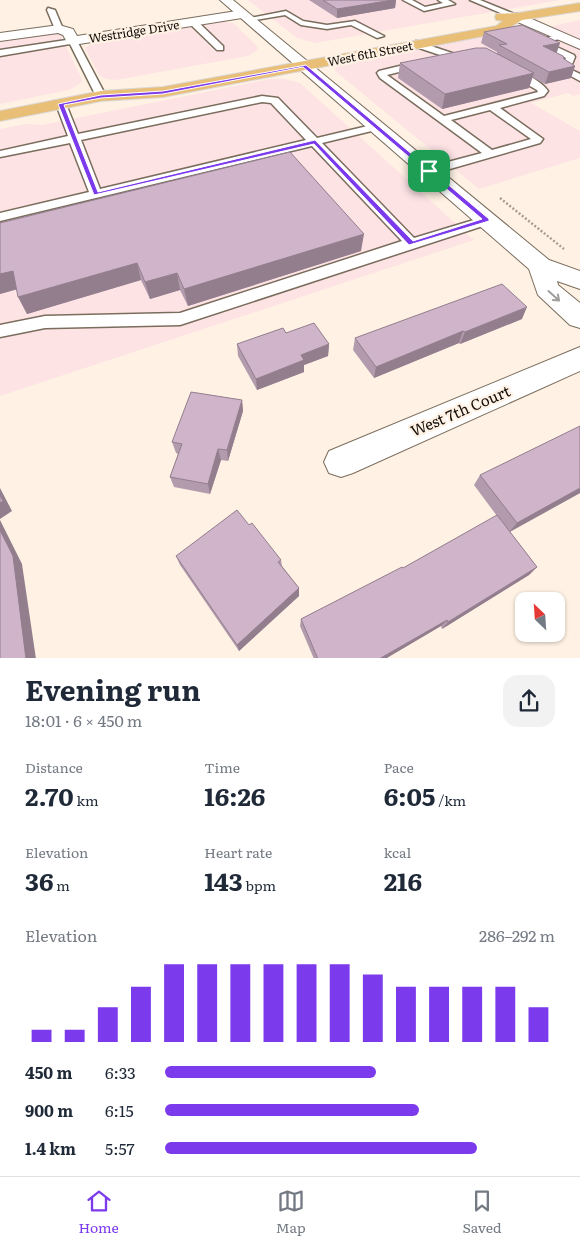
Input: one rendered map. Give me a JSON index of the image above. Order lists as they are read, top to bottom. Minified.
{"streets":{"main road":["Westridge Drive","West 6th Street","West 7th Court"]},"north":"top left","page":{"heading":["Evening run","18:01 · 6 × 450 m"],"stats":[["Distance","2.70 km"],["Time","16:26"],["Pace","6:05 /km"],["Elevation","36 m"],["Heart rate","143 bpm"],["kcal","216"]],"chart":["Elevation","286–292 m"],"list":[{"name":"450 m","note":"6:33"},{"name":"900 m","note":"6:15"},{"name":"1.4 km","note":"5:57"}],"tabs":["Home","Map","Saved"]}}
